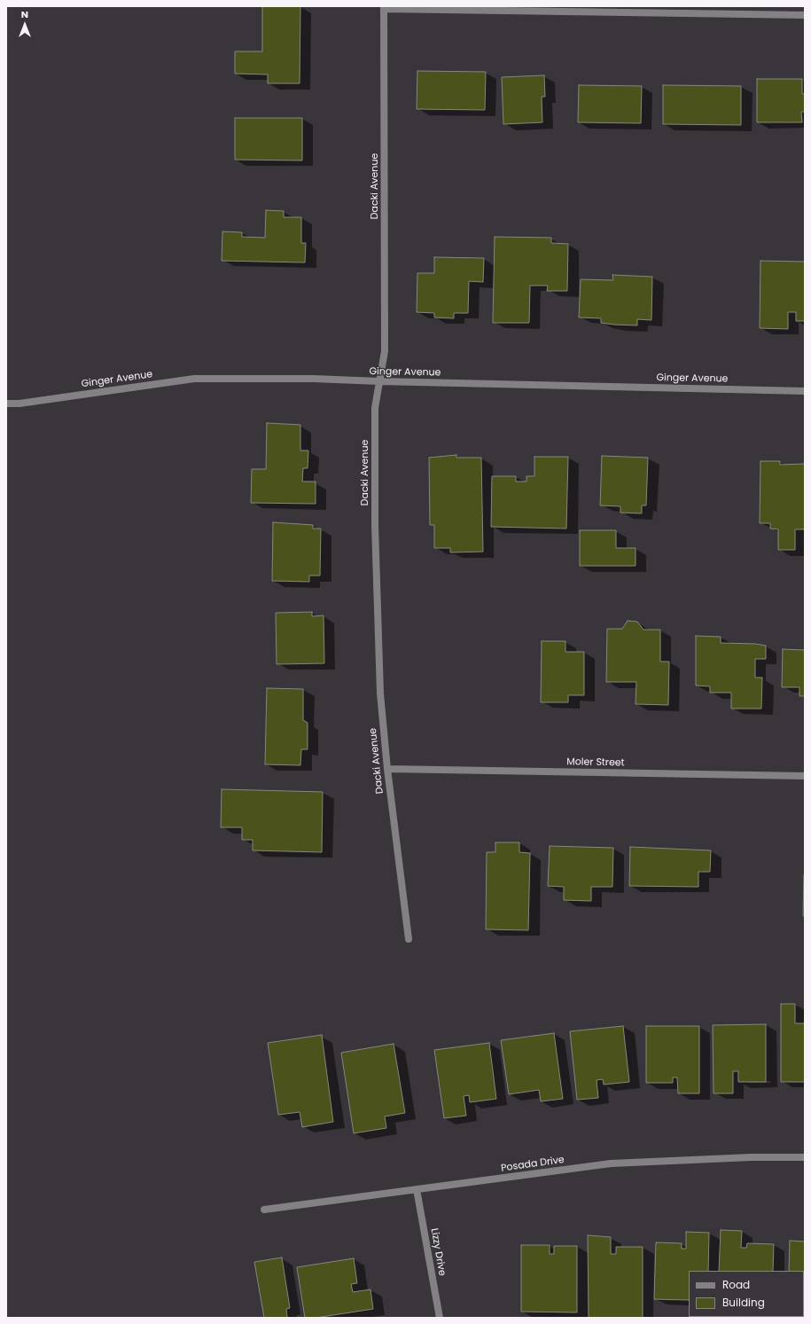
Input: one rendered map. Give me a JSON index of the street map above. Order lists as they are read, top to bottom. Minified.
{"streets":{"street":["Dacki Avenue","Ginger Avenue","Moler Street","Posada Drive","Lizzy Drive"]},"crossings":[["Dacki Avenue","Ginger Avenue"],["Dacki Avenue","Moler Street"],["Posada Drive","Lizzy Drive"]],"legend":["Road","Building"],"north":"top"}
